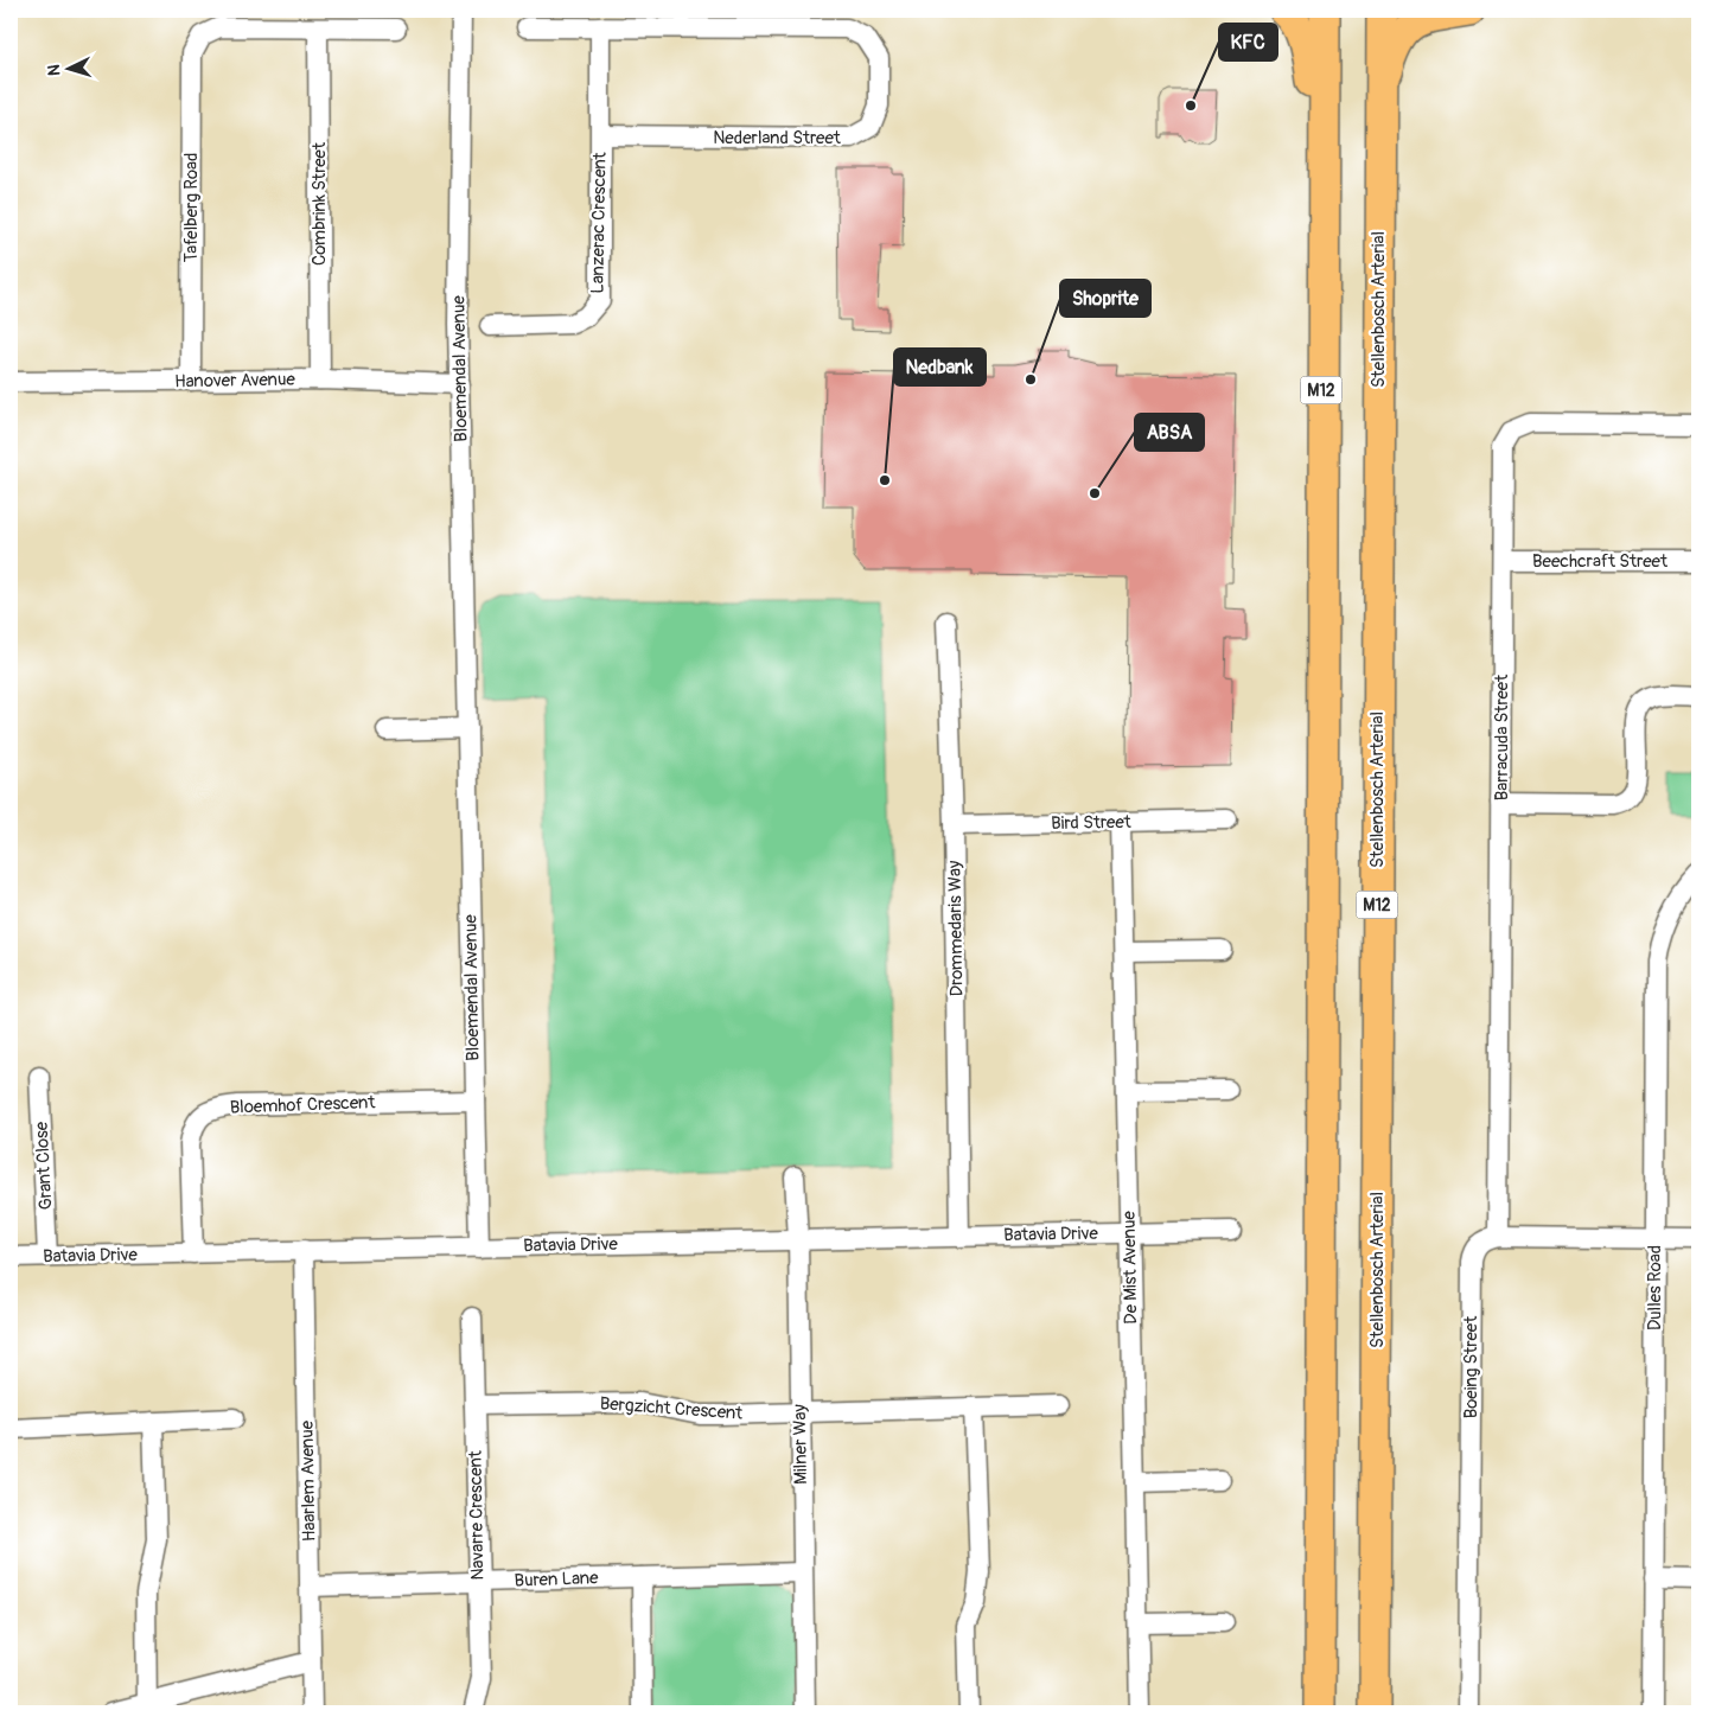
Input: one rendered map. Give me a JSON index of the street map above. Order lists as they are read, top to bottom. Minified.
{"streets":{"main road":["Stellenbosch Arterial","M12"],"street":["Nederland Street","Combrink Street","Tafelberg Road","Lanzerac Crescent","Bloemendal Avenue","Hanover Avenue","Beechcraft Street","Barracuda Street","Bird Street","Drommedaris Way","Bloemhof Crescent","Grant Close","Batavia Drive","De Mist Avenue","Dulles Road","Boeing Street","Bergzicht Crescent","Milner Way","Haarlem Avenue","Navarre Crescent","Buren Lane"]},"crossings":[["Nederland Street","Lanzerac Crescent"],["Combrink Street","Tafelberg Road"],["Combrink Street","Hanover Avenue"],["Tafelberg Road","Hanover Avenue"],["Bloemendal Avenue","Hanover Avenue"],["Bloemendal Avenue","Bloemhof Crescent"],["Bloemendal Avenue","Batavia Drive"],["Beechcraft Street","Barracuda Street"],["Barracuda Street","Boeing Street"],["Bird Street","Drommedaris Way"],["Bird Street","De Mist Avenue"],["Drommedaris Way","Batavia Drive"],["Bloemhof Crescent","Batavia Drive"],["Grant Close","Batavia Drive"],["Batavia Drive","De Mist Avenue"],["Batavia Drive","Milner Way"],["Batavia Drive","Haarlem Avenue"],["Bergzicht Crescent","Milner Way"],["Bergzicht Crescent","Navarre Crescent"],["Milner Way","Buren Lane"],["Haarlem Avenue","Buren Lane"],["Navarre Crescent","Buren Lane"]],"places":["KFC","Shoprite","Nedbank","ABSA"],"north":"left"}
